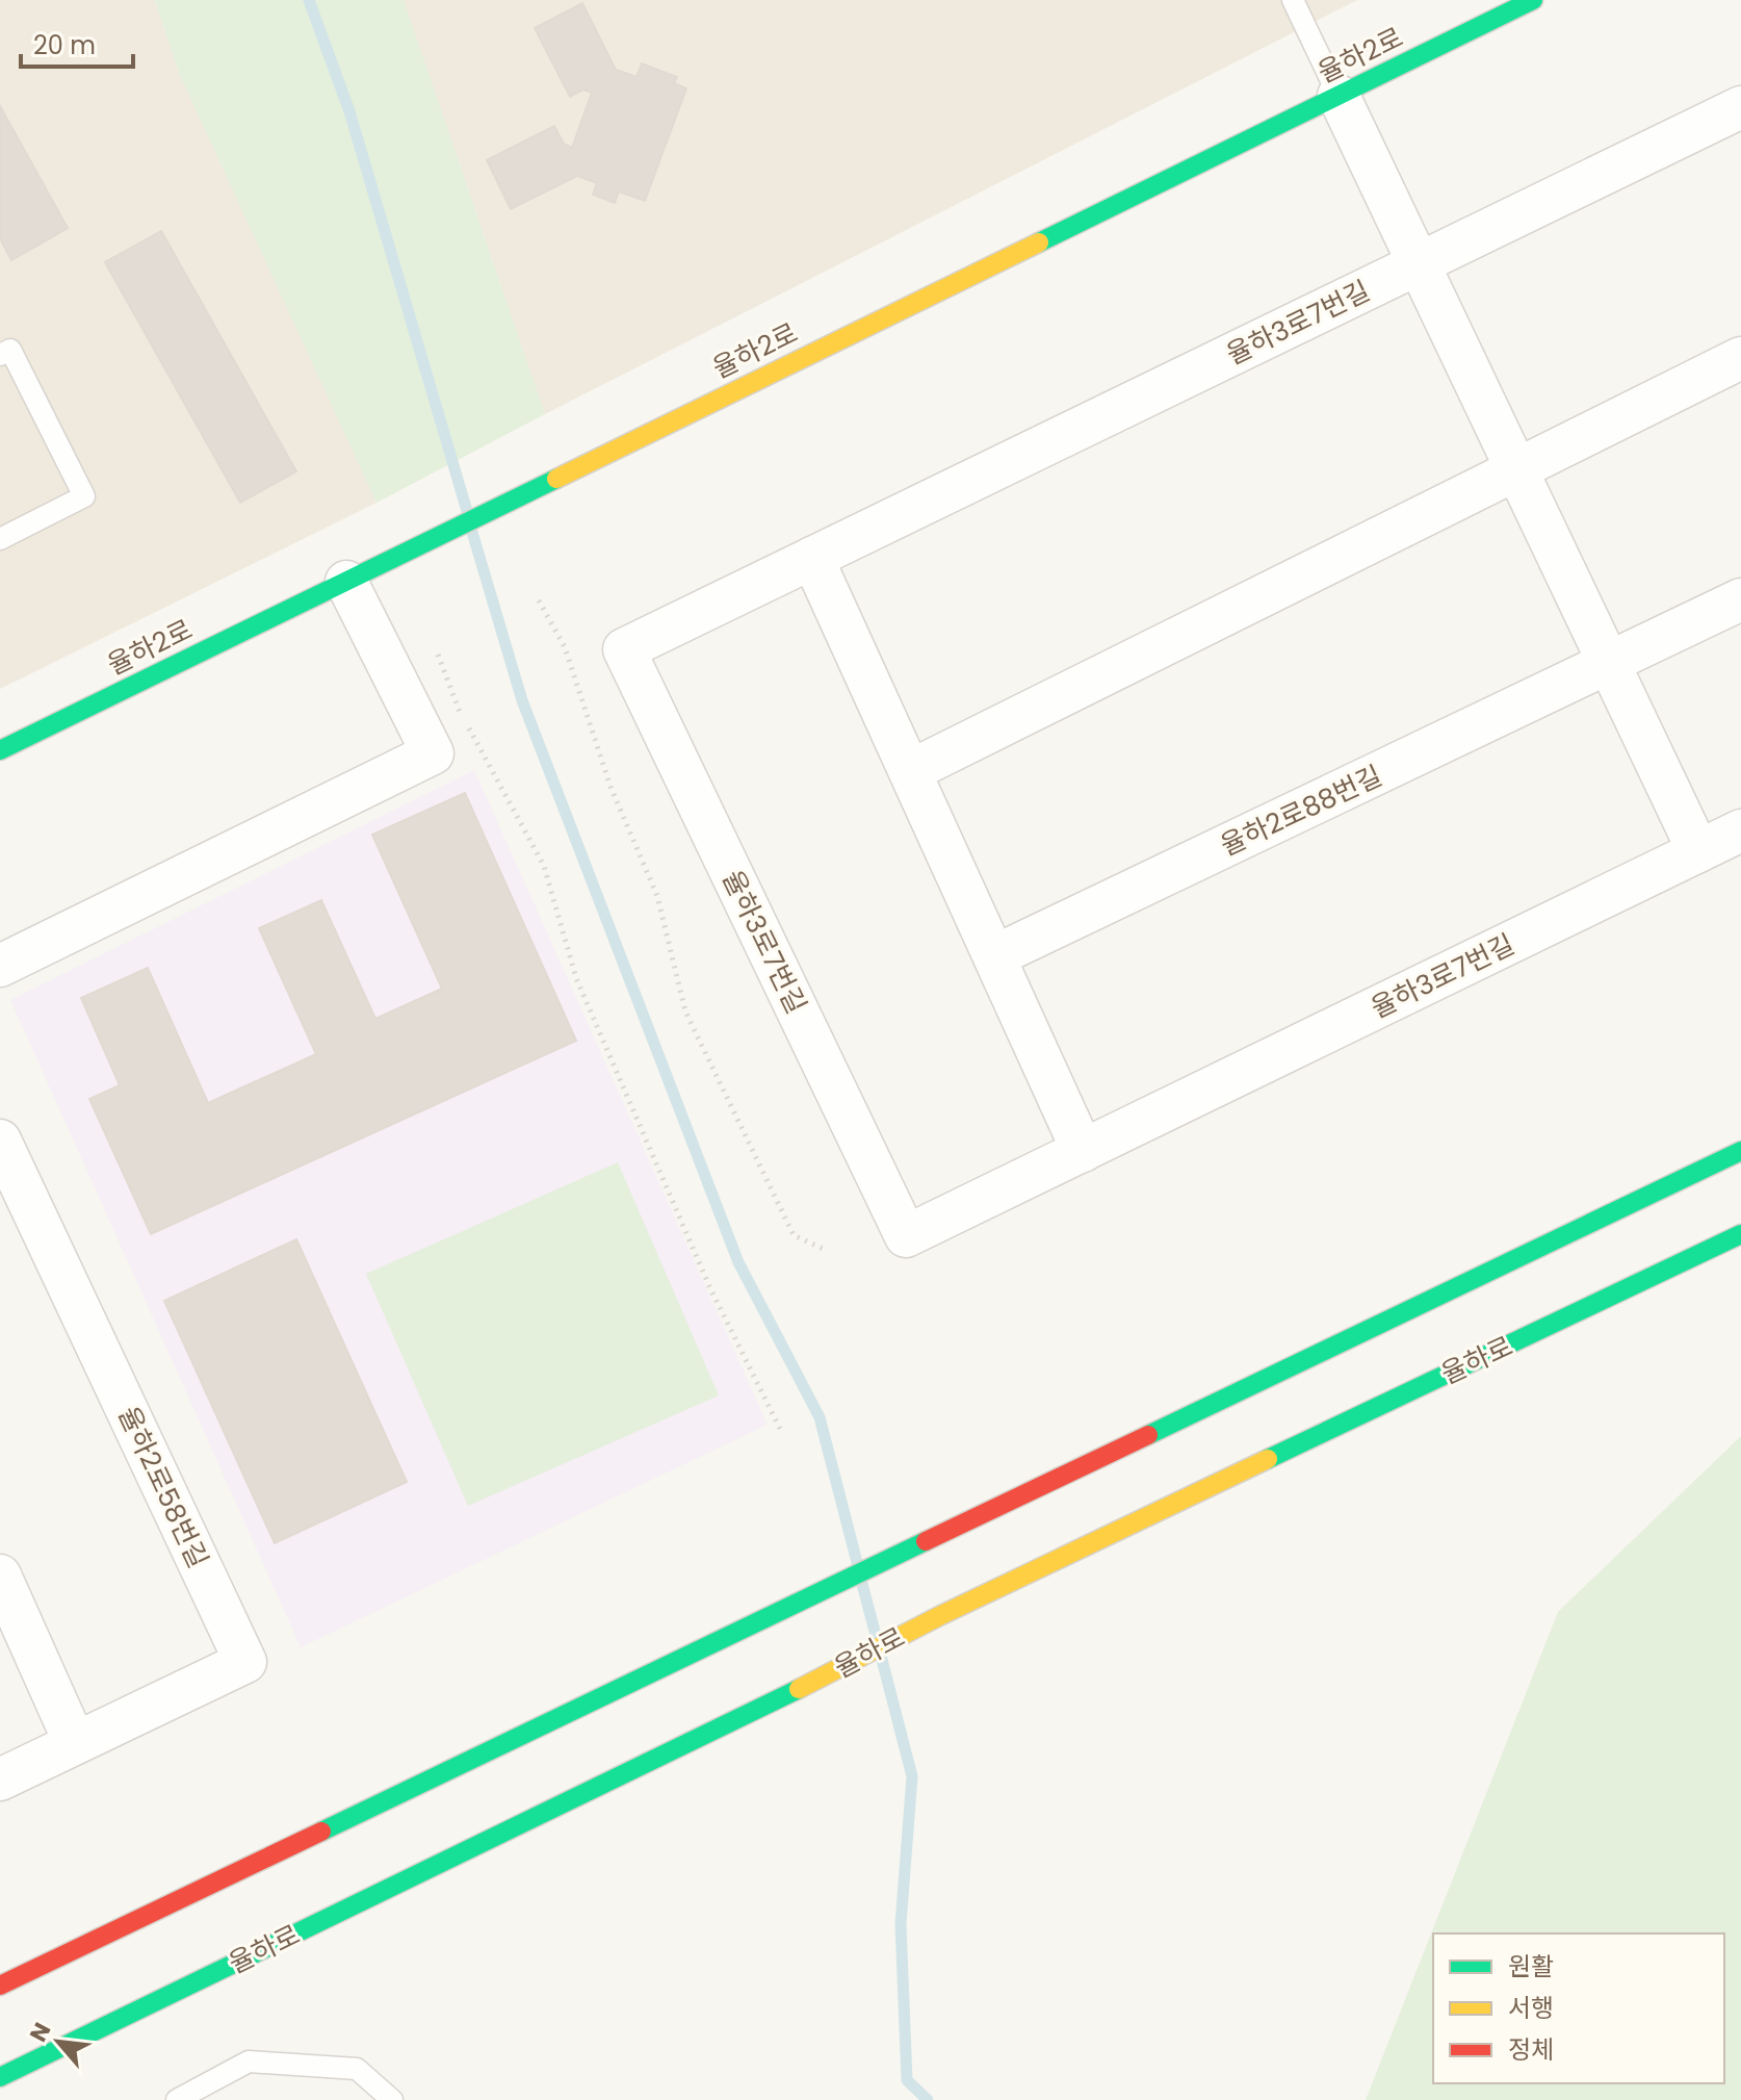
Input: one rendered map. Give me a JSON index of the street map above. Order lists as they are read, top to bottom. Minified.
{"streets":{"main road":["율하2로","율하로"],"street":["율하3로7번길","율하2로88번길","율하2로58번길"]},"legend":["원활","서행","정체"],"scale_bar":"20 m","north":"top left"}
